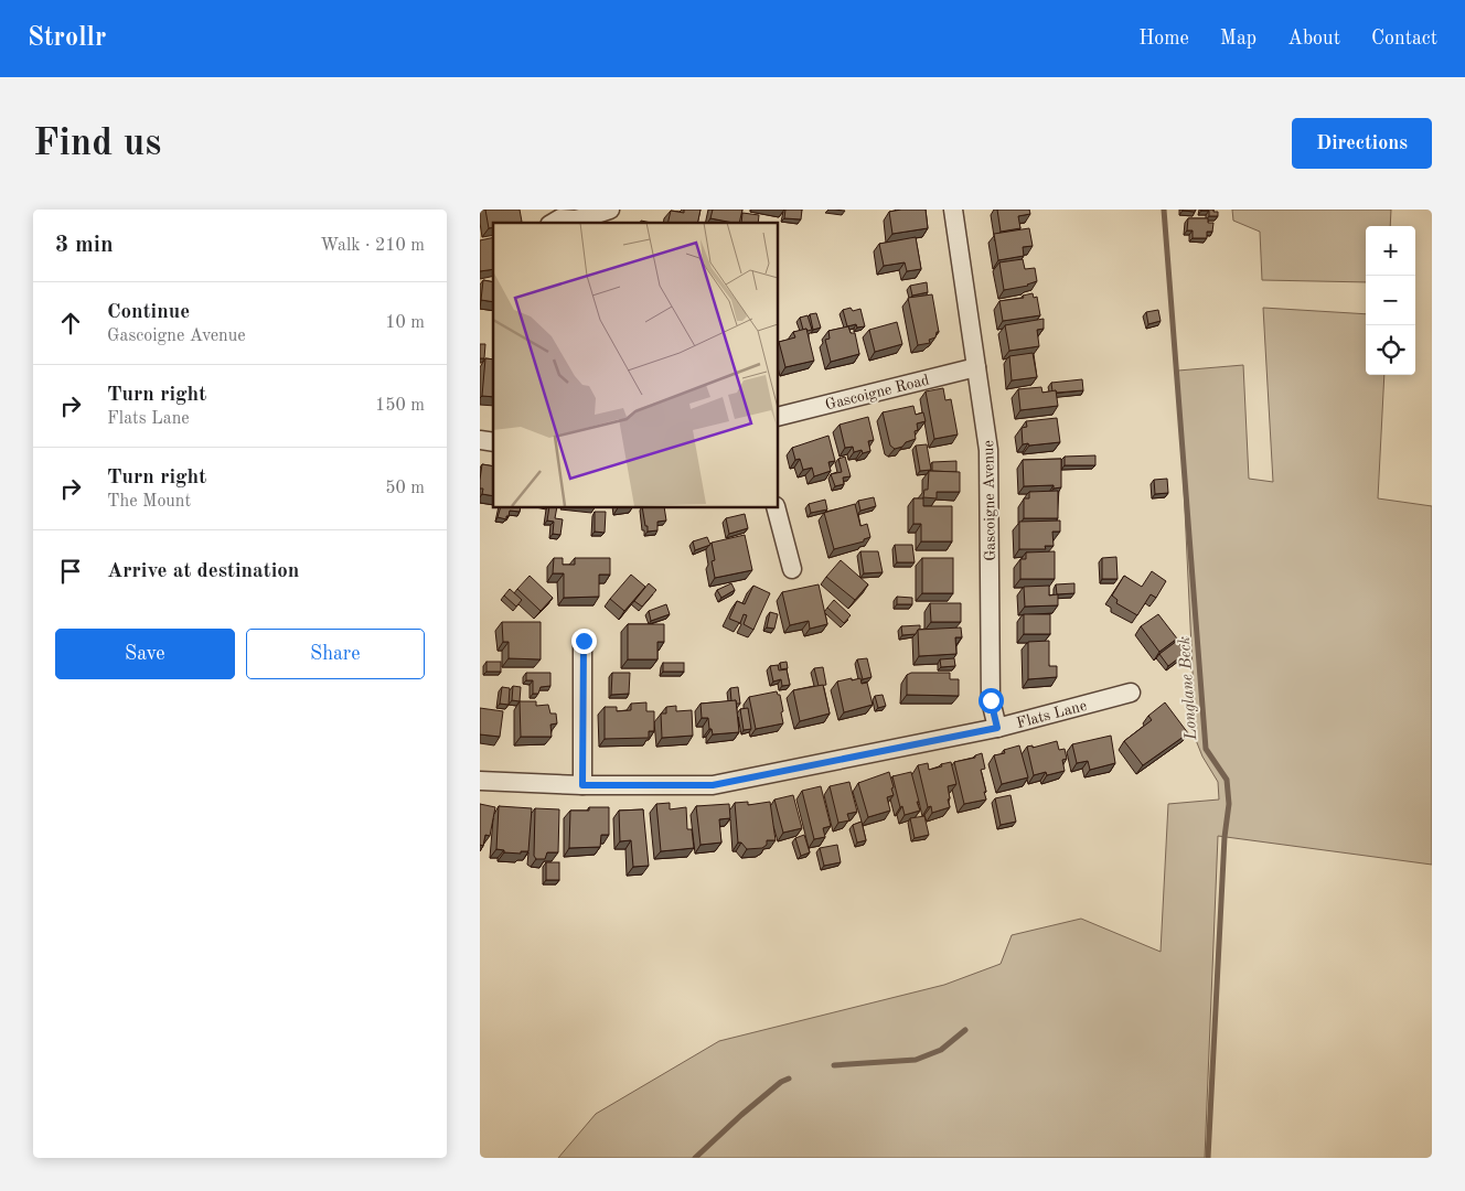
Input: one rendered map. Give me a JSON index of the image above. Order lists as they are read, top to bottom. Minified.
{"streets":{"street":["Gascoigne Road","Gascoigne Avenue","Flats Lane"]},"crossings":[["Gascoigne Road","Gascoigne Avenue"],["Gascoigne Avenue","Flats Lane"]],"water":["Longlane Beck"],"page":{"header":"Strollr","nav":["Home","Map","About","Contact"],"buttons":["Directions",["Save","Share"]],"title":"Find us","heading":["3 min","Walk · 210 m"],"map_buttons":["+","−"],"list":[["Continue","Gascoigne Avenue","10 m"],["Turn right","Flats Lane","150 m"],["Turn right","The Mount","50 m"],"Arrive at destination"]}}
